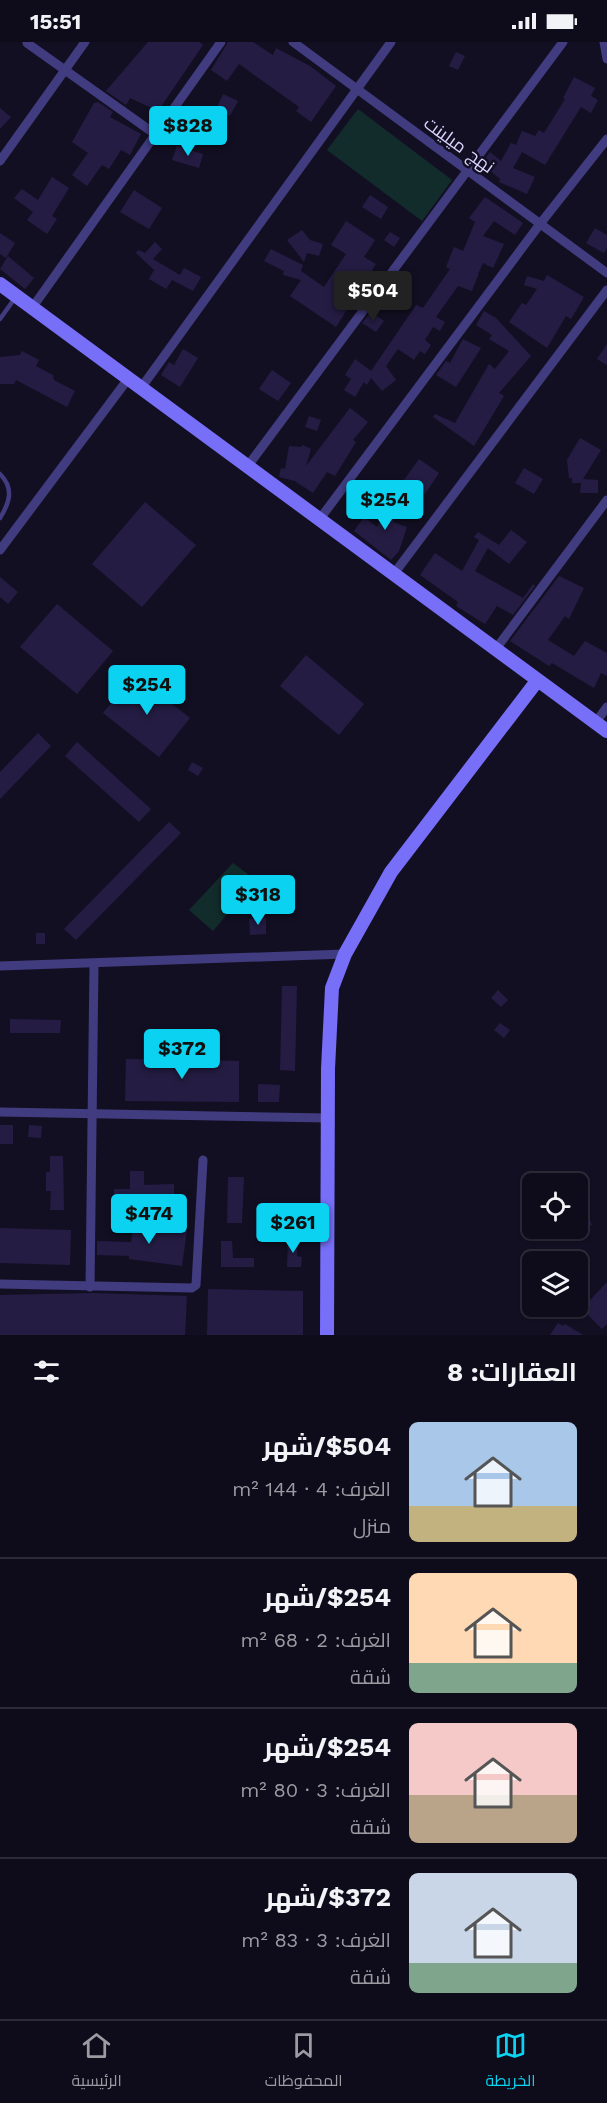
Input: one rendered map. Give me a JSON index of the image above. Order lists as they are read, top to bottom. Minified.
{"streets":{"street":["نهج ميلينت"]},"page":{"status":"15:51","price":["$828","$504","$254","$254","$318","$372","$474","$261"],"heading":"العقارات: 8","list":[{"name":"$504/شهر","note":"الغرف: 4 · 144 m² · منزل"},{"name":"$254/شهر","note":"الغرف: 2 · 68 m² · شقة"},{"name":"$254/شهر","note":"الغرف: 3 · 80 m² · شقة"},{"name":"$372/شهر","note":"الغرف: 3 · 83 m² · شقة"}],"tabs":["الخريطة","المحفوظات","الرئيسية"]}}
